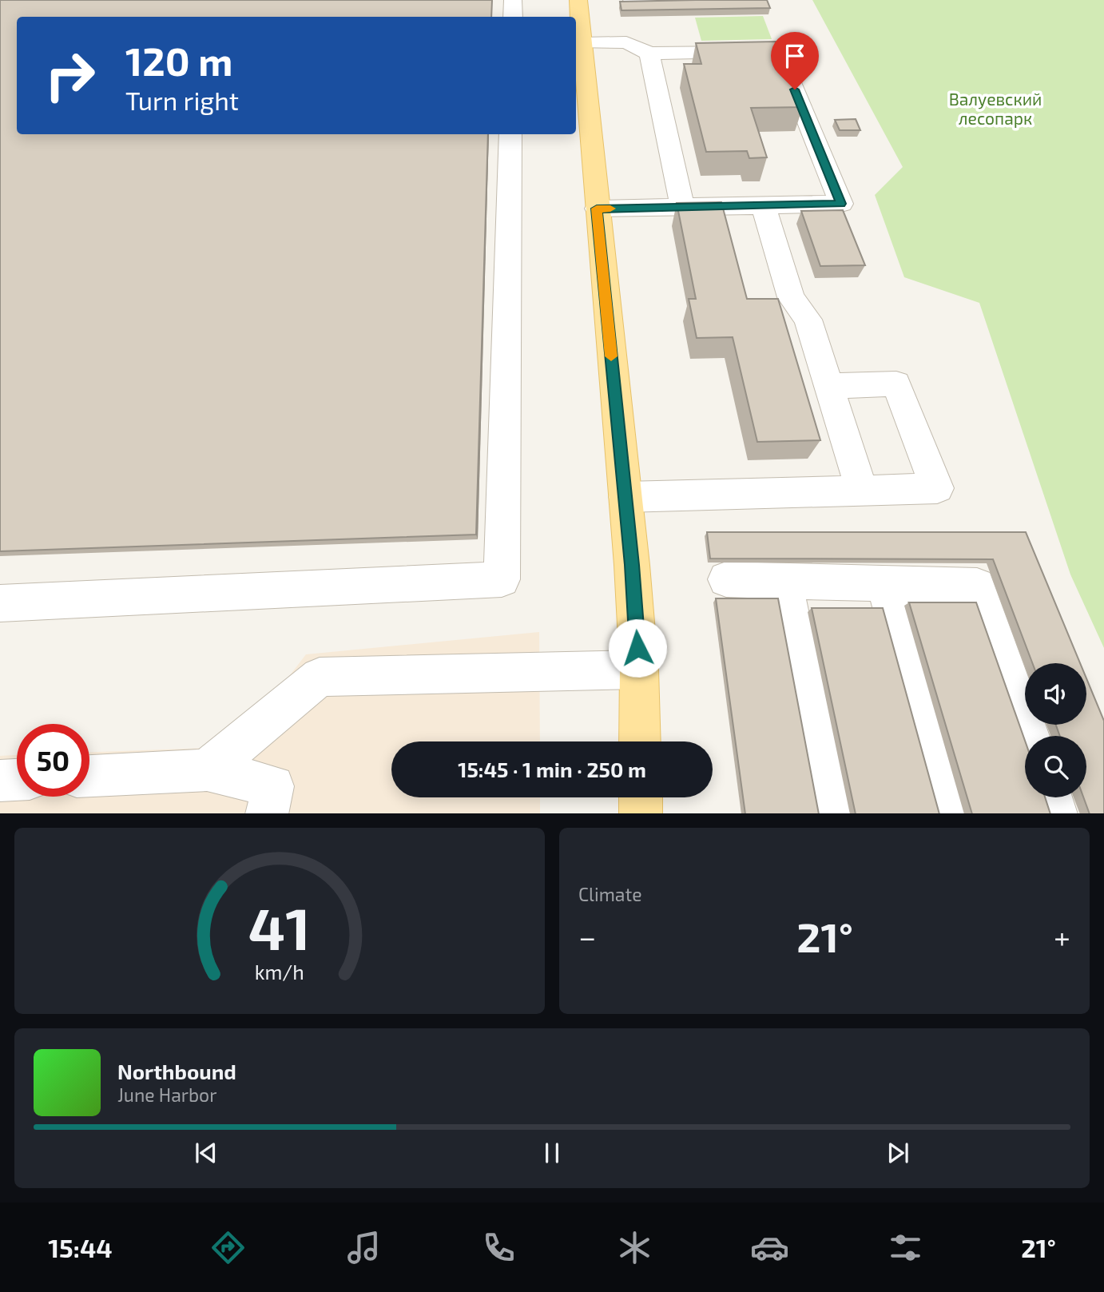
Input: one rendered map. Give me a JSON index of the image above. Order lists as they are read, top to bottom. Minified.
{"parks":["Валуевский лесопарк"],"page":{"turn":["120 m","Turn right"],"limit":"50","trip":"15:45 · 1 min · 250 m","tile":"Climate","heat":["−","21°","+"],"song":["Northbound","June Harbor"],"tabs":["15:44","21°"],"gauge":["41","km/h"]}}
